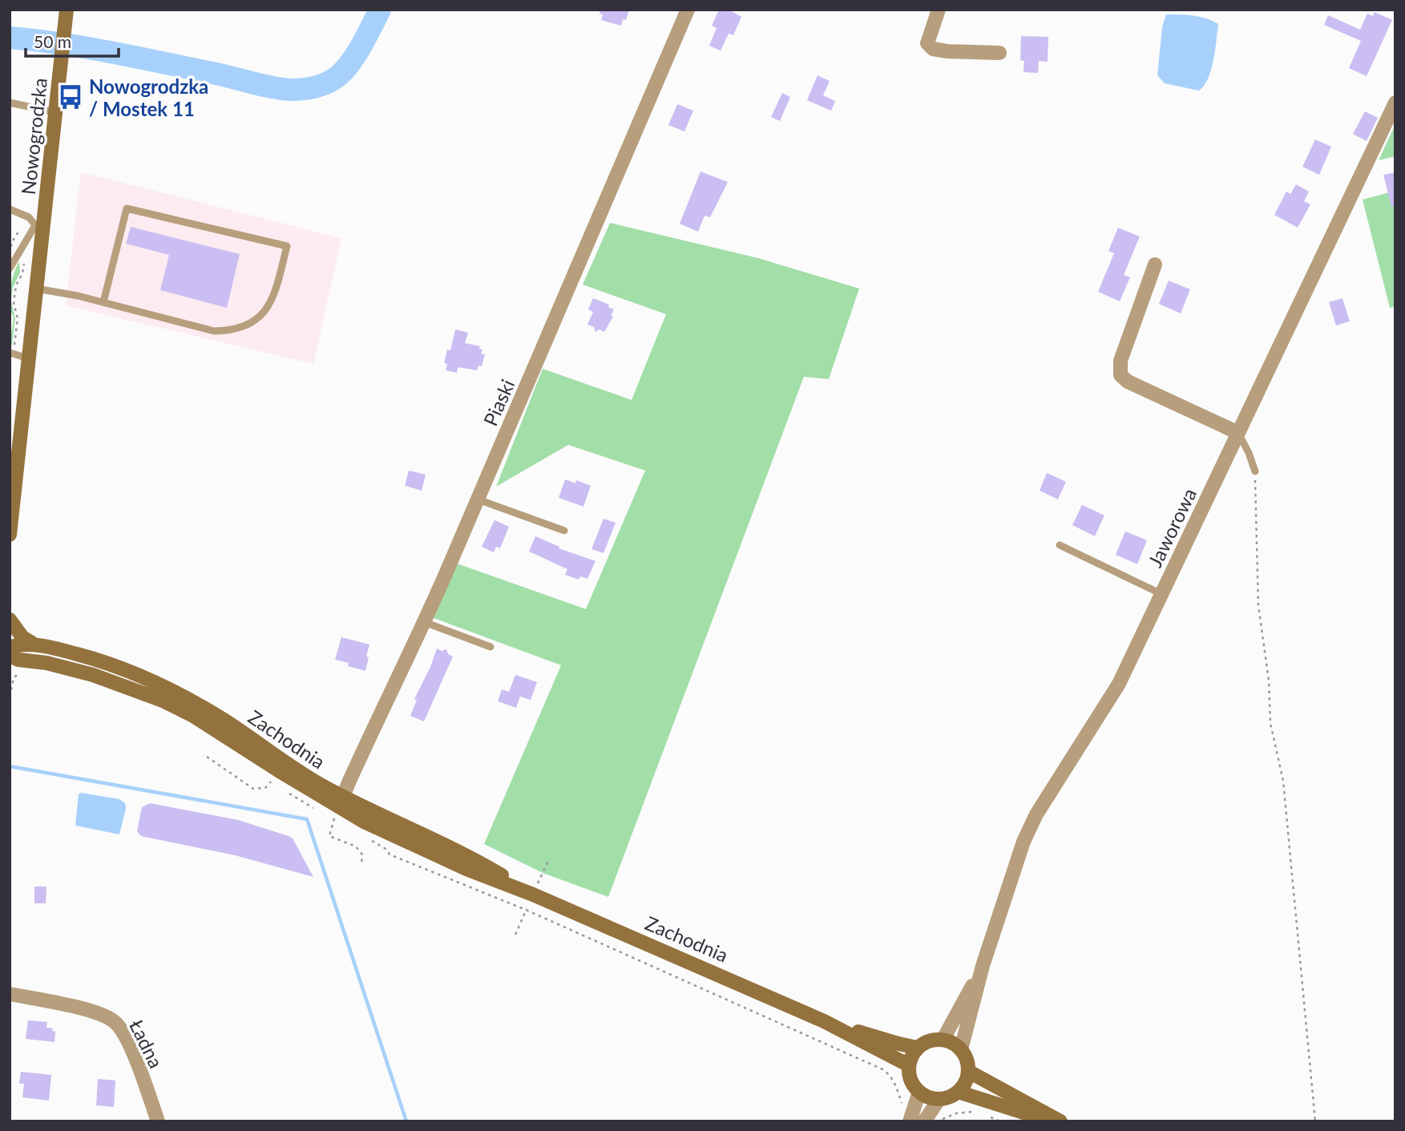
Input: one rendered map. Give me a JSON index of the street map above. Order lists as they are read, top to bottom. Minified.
{"streets":{"main road":["Nowogrodzka","Zachodnia"],"street":["Piaski","Jaworowa","Ładna"]},"crossings":[["Piaski","Zachodnia"],["Jaworowa","Zachodnia"]],"places":{"bus stop":["Nowogrodzka / Mostek 11"]},"scale_bar":"50 m"}
